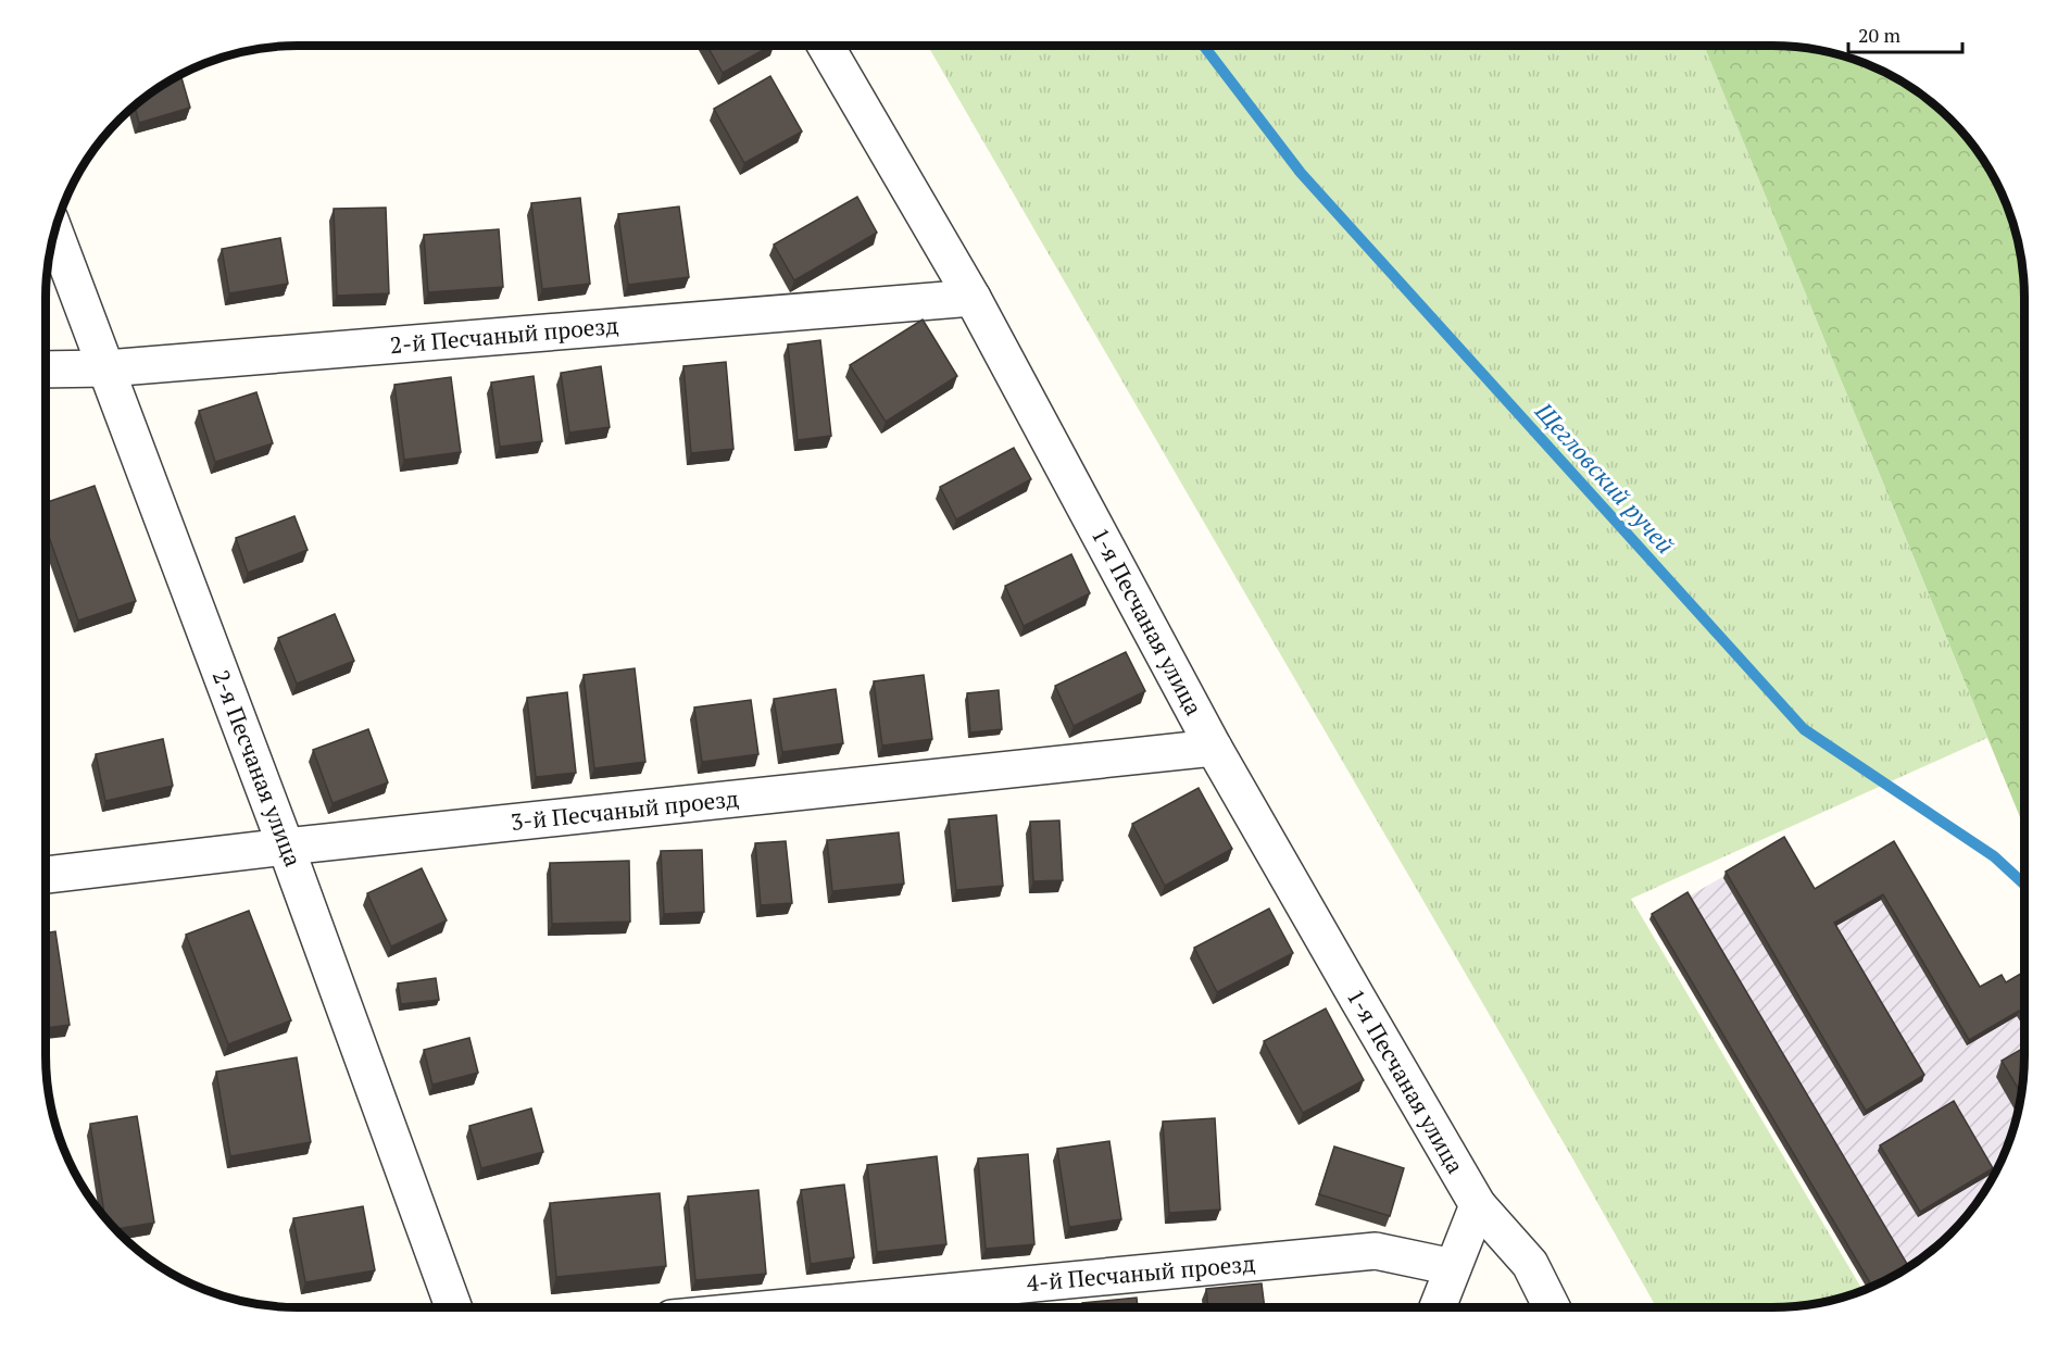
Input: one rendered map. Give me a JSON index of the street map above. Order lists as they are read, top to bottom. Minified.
{"streets":{"street":["2-й Песчаный проезд","1-я Песчаная улица","2-я Песчаная улица","3-й Песчаный проезд","4-й Песчаный проезд"]},"crossings":[["2-й Песчаный проезд","1-я Песчаная улица"],["2-й Песчаный проезд","2-я Песчаная улица"],["1-я Песчаная улица","3-й Песчаный проезд"],["2-я Песчаная улица","3-й Песчаный проезд"]],"water":["Щегловский ручей"],"scale_bar":"20 m"}
